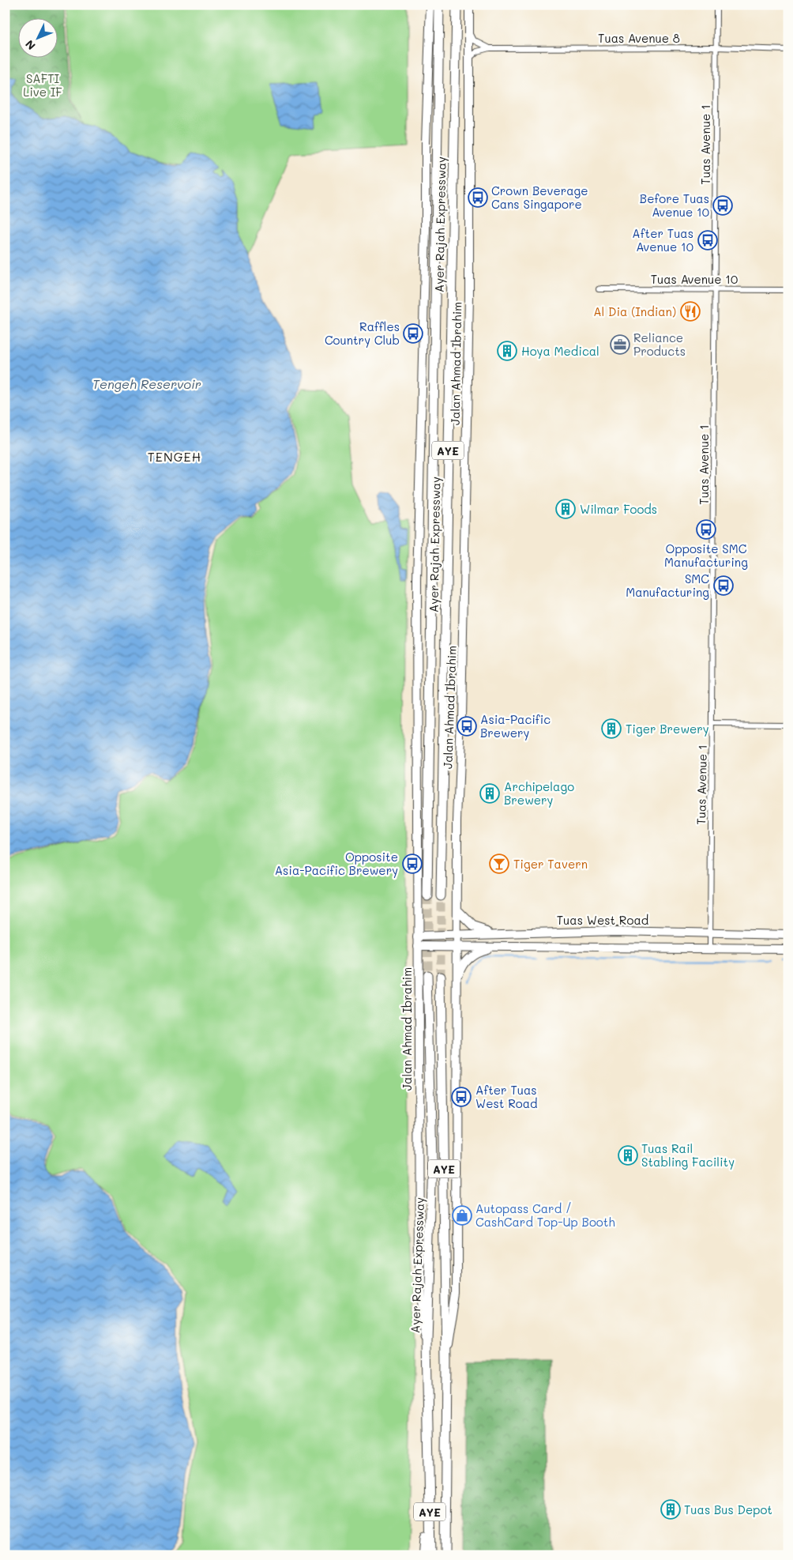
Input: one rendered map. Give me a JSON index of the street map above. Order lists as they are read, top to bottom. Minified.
{"streets":{"highway":["Ayer Rajah Expressway","AYE"],"main road":["Jalan Ahmad Ibrahim","Tuas West Road"],"street":["Tuas Avenue 8","Tuas Avenue 1","Tuas Avenue 10"]},"crossings":[["Tuas Avenue 8","Tuas Avenue 1"],["Tuas Avenue 8","Jalan Ahmad Ibrahim"],["Tuas Avenue 1","Tuas Avenue 10"],["Tuas Avenue 1","Tuas West Road"],["Ayer Rajah Expressway","Jalan Ahmad Ibrahim"],["Jalan Ahmad Ibrahim","Tuas West Road"]],"districts":["TENGEH"],"water":["Tengeh Reservoir"],"parks":["SAFTI Live IF"],"places":{"bus stop":["Crown Beverage Cans Singapore","Before Tuas Avenue 10","After Tuas Avenue 10","Raffles Country Club","Opposite SMC Manufacturing","SMC Manufacturing","Asia-Pacific Brewery","Opposite Asia-Pacific Brewery","After Tuas West Road"],"restaurant":["Al Dia (Indian)"],"office":["Reliance Products"],"building":["Hoya Medical","Wilmar Foods","Tiger Brewery","Archipelago Brewery","Tuas Rail Stabling Facility","Tuas Bus Depot"],"bar":["Tiger Tavern"],"shop":["Autopass Card / CashCard Top-Up Booth"]},"north":"bottom left"}
